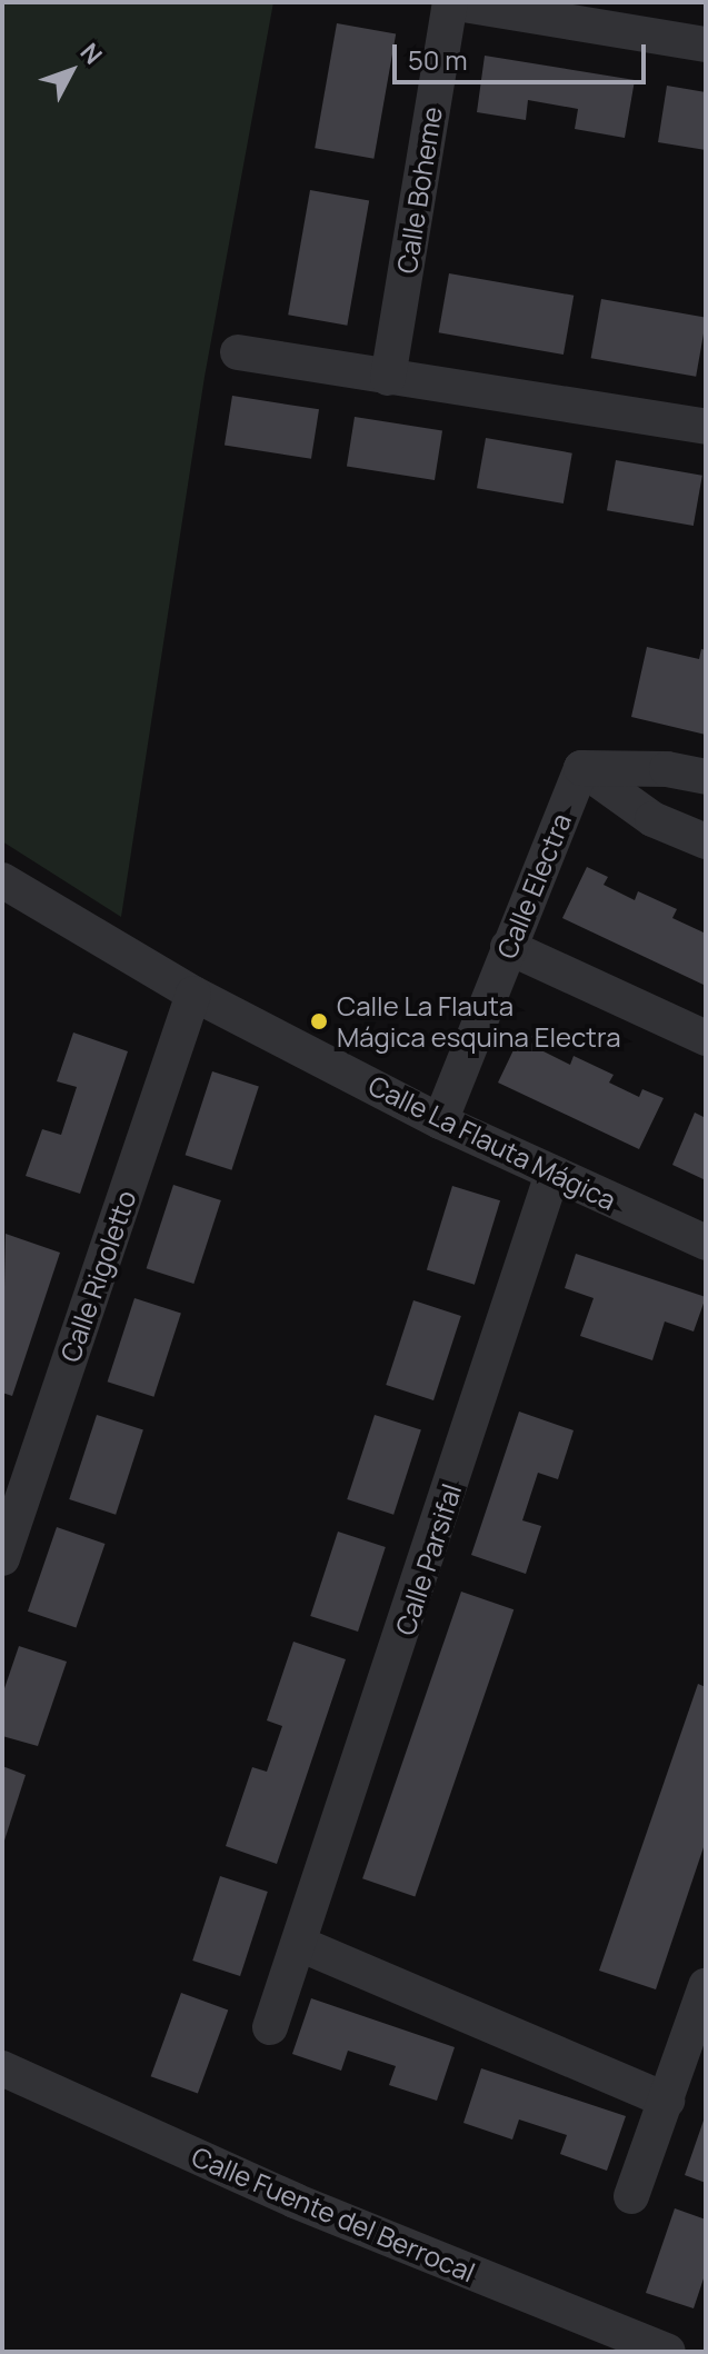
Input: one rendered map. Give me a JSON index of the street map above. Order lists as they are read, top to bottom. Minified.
{"streets":{"street":["Calle Boheme","Calle Electra","Calle La Flauta Mágica","Calle Rigoletto","Calle Parsifal","Calle Fuente del Berrocal"]},"crossings":[["Calle Electra","Calle La Flauta Mágica"],["Calle La Flauta Mágica","Calle Rigoletto"],["Calle La Flauta Mágica","Calle Parsifal"]],"places":["Calle La Flauta Mágica esquina Electra"],"scale_bar":"50 m","north":"top right"}
